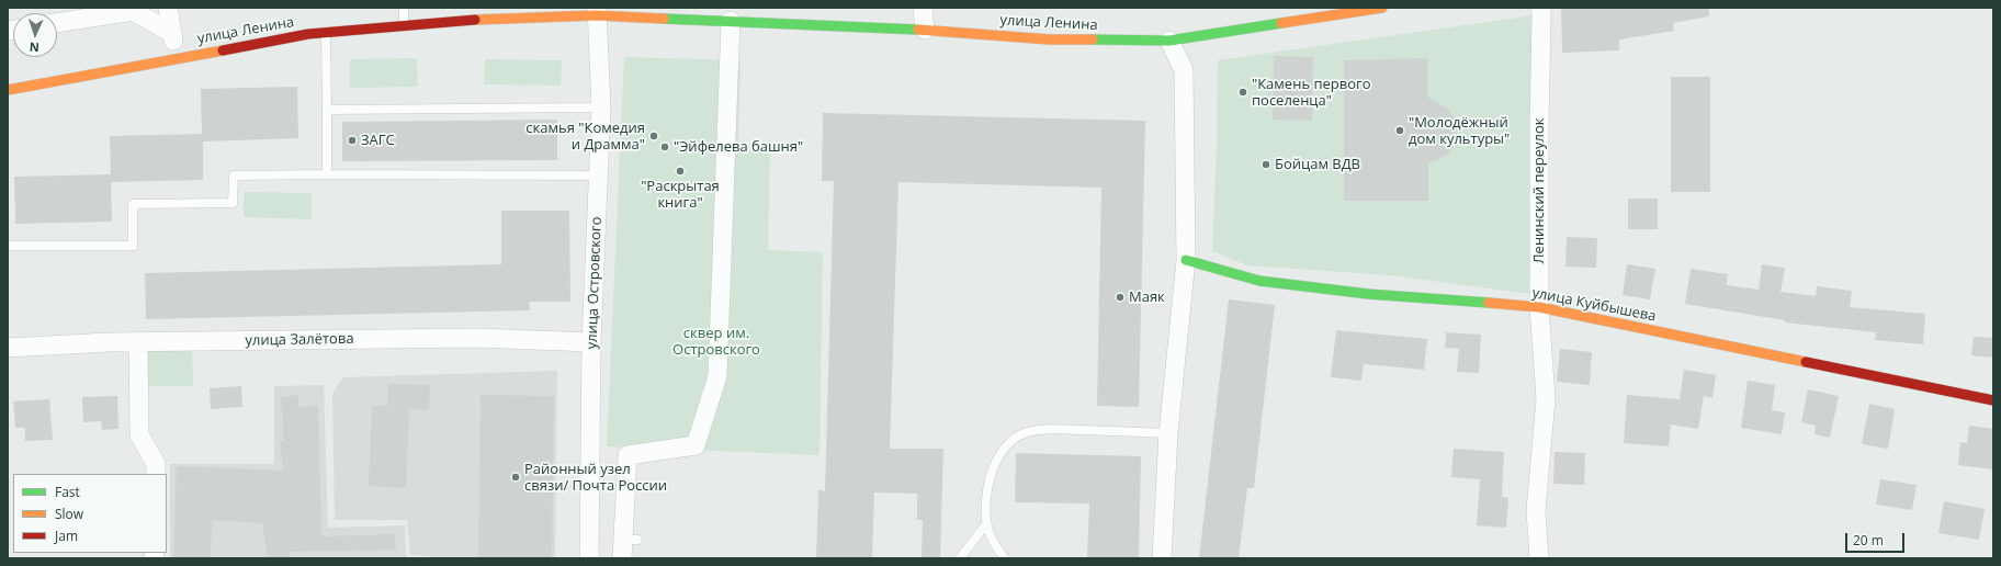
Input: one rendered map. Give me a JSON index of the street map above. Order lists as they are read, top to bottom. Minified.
{"streets":{"main road":["улица Ленина","улица Куйбышева"],"street":["Ленинский переулок","улица Островского","улица Залётова"]},"crossings":[["улица Ленина","улица Островского"],["Ленинский переулок","улица Куйбышева"],["улица Островского","улица Залётова"]],"parks":["сквер им. Островского"],"places":["\"Камень первого поселенца\"","\"Молодёжный дом культуры\"","скамья \"Комедия и Драмма\"","ЗАГС","\"Эйфелева башня\"","Бойцам ВДВ","\"Раскрытая книга\"","Maяк","Районный узел связи/ Почта России"],"legend":["Fast","Slow","Jam"],"scale_bar":"20 m","north":"bottom"}
